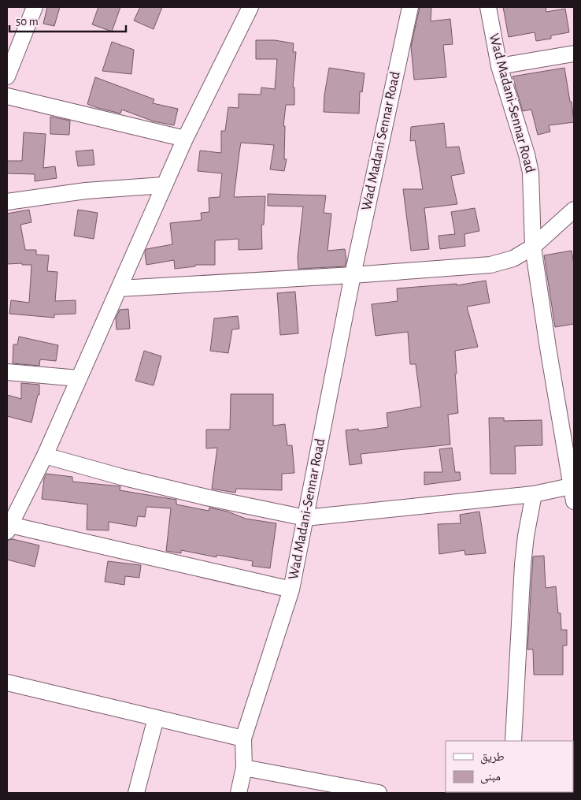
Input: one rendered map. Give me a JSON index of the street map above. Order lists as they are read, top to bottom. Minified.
{"streets":{"street":["Wad Madani-Sennar Road","Wad Madani Sennar Road"]},"crossings":[["Wad Madani-Sennar Road","Wad Madani Sennar Road"]],"legend":["طريق","مبنى"],"scale_bar":"50 m"}
